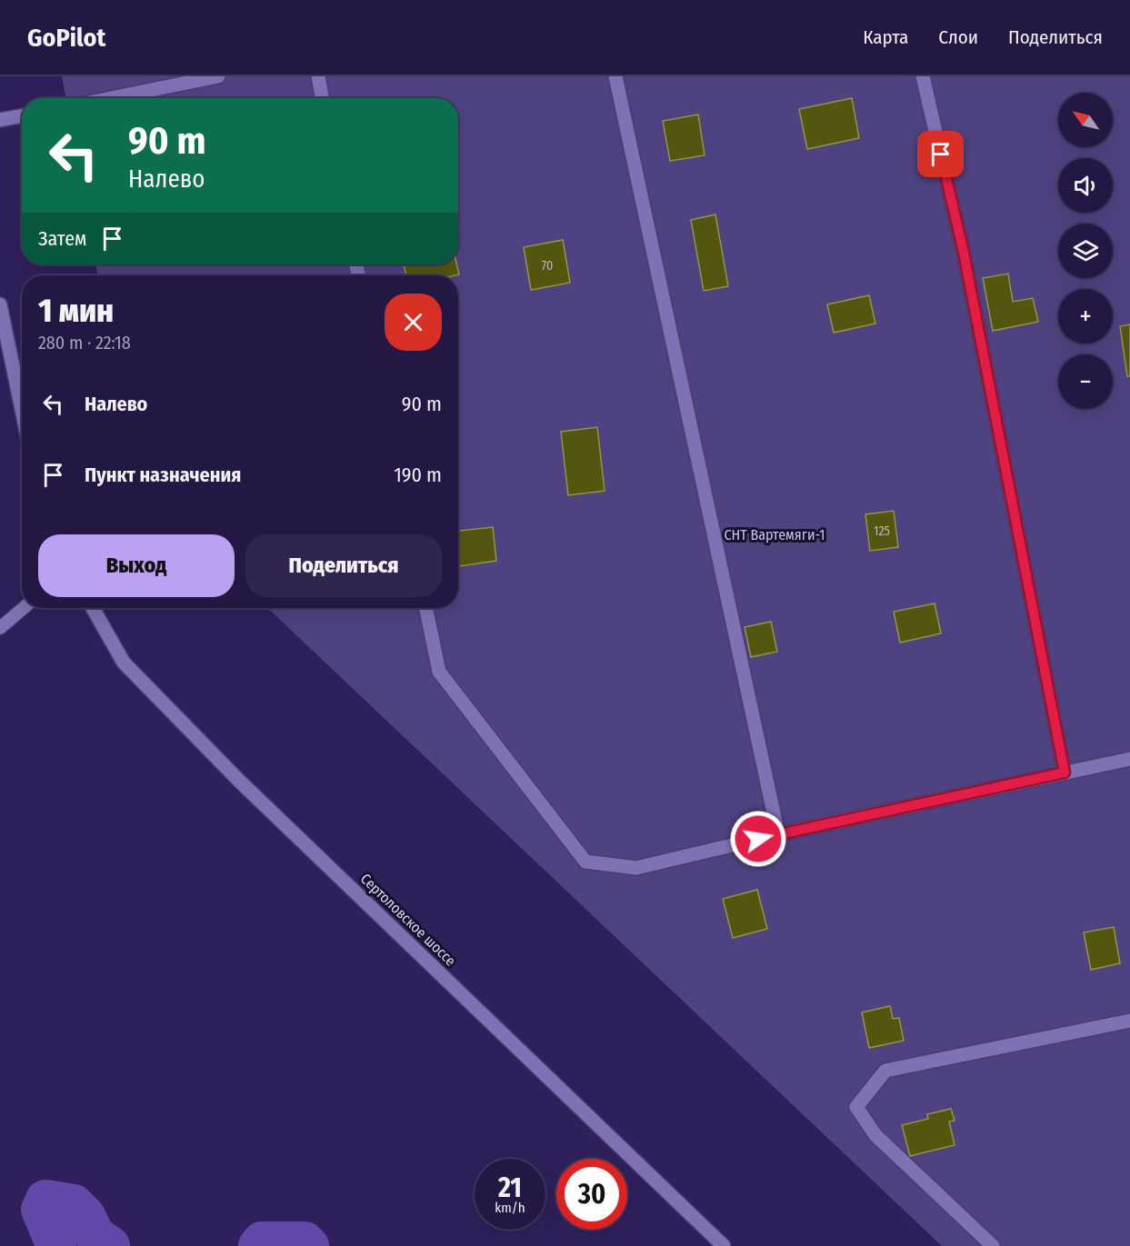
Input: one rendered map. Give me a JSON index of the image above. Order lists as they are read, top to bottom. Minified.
{"streets":{"street":["Сертоловское шоссе"]},"parks":["СНТ Вартемяги-1"],"house_numbers":["70","125"],"north":"top left","page":{"header":"GoPilot","nav":["Карта","Слои","Поделиться"],"map_buttons":["+","−"],"turn":["90 m","Налево"],"then":"Затем","heading":["1 мин","280 m · 22:18"],"list":[{"name":"Налево","value":"90 m"},{"name":"Пункт назначения","value":"190 m"}],"buttons":["Выход","Поделиться"],"speed":"21 km/h","limit":"30"}}
